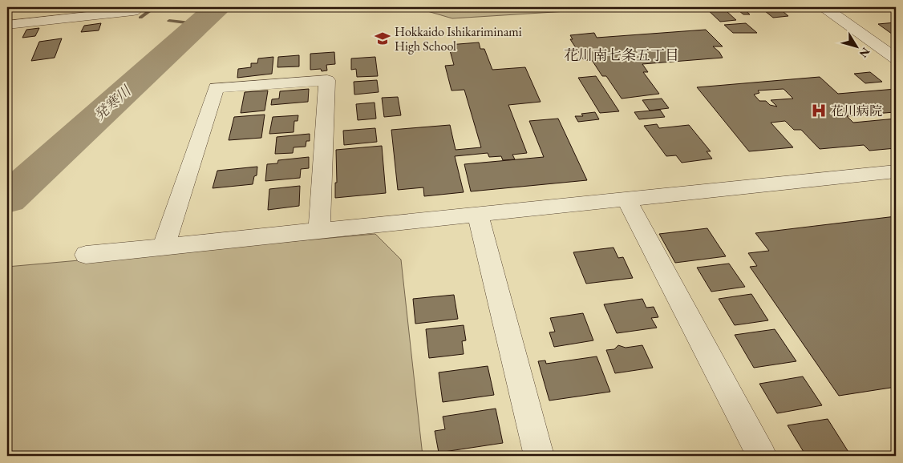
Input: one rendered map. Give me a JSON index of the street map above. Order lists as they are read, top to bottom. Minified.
{"districts":["花川南七条五丁目"],"water":["発寒川"],"places":{"school or university":["Hokkaido Ishikariminami High School"],"hospital":["花川病院"]},"north":"bottom right"}
